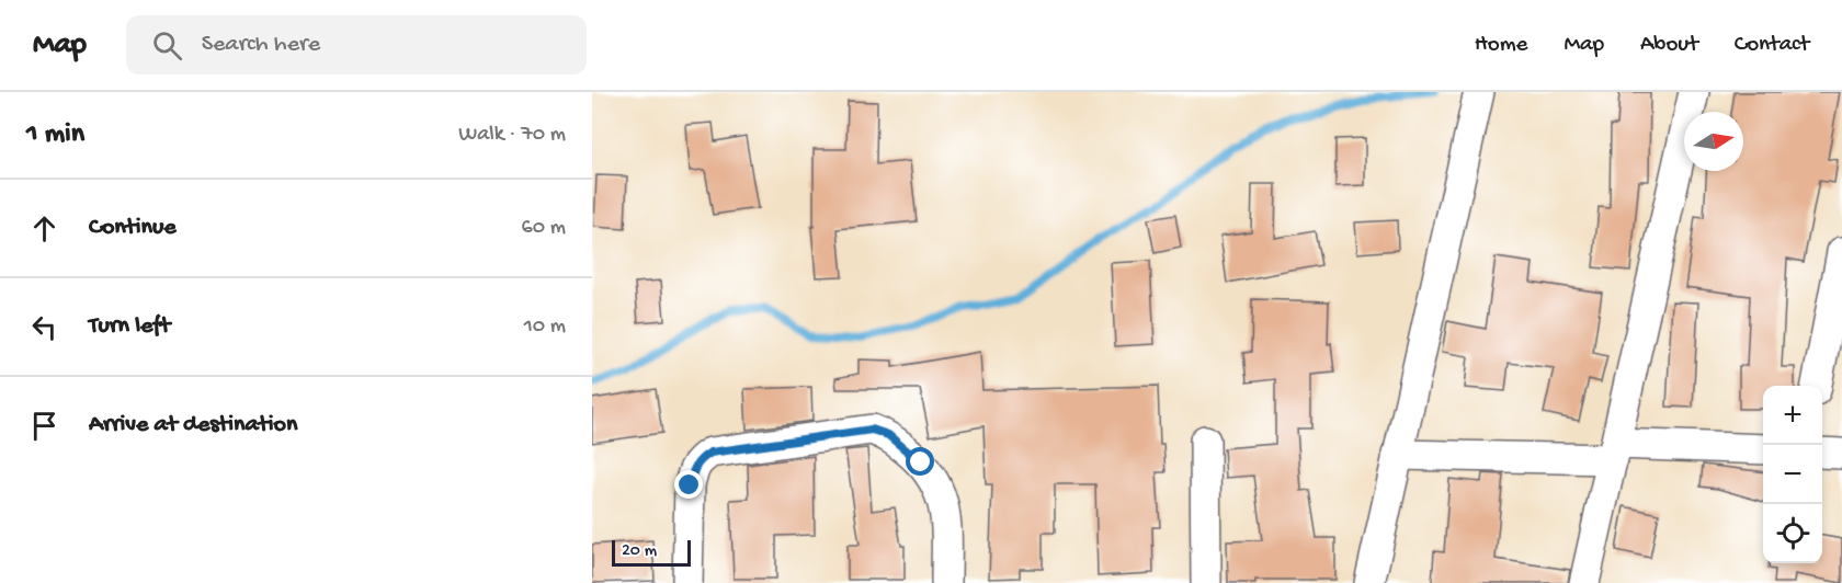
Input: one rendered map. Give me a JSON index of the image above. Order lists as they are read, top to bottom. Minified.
{"scale_bar":"20 m","north":"right","page":{"header":"Map","search":"Search here","nav":["Home","Map","About","Contact"],"heading":["1 min","Walk · 70 m"],"list":[["Continue","60 m"],["Turn left","10 m"],"Arrive at destination"],"map_buttons":["+","−"],"scale":"20 m"}}
